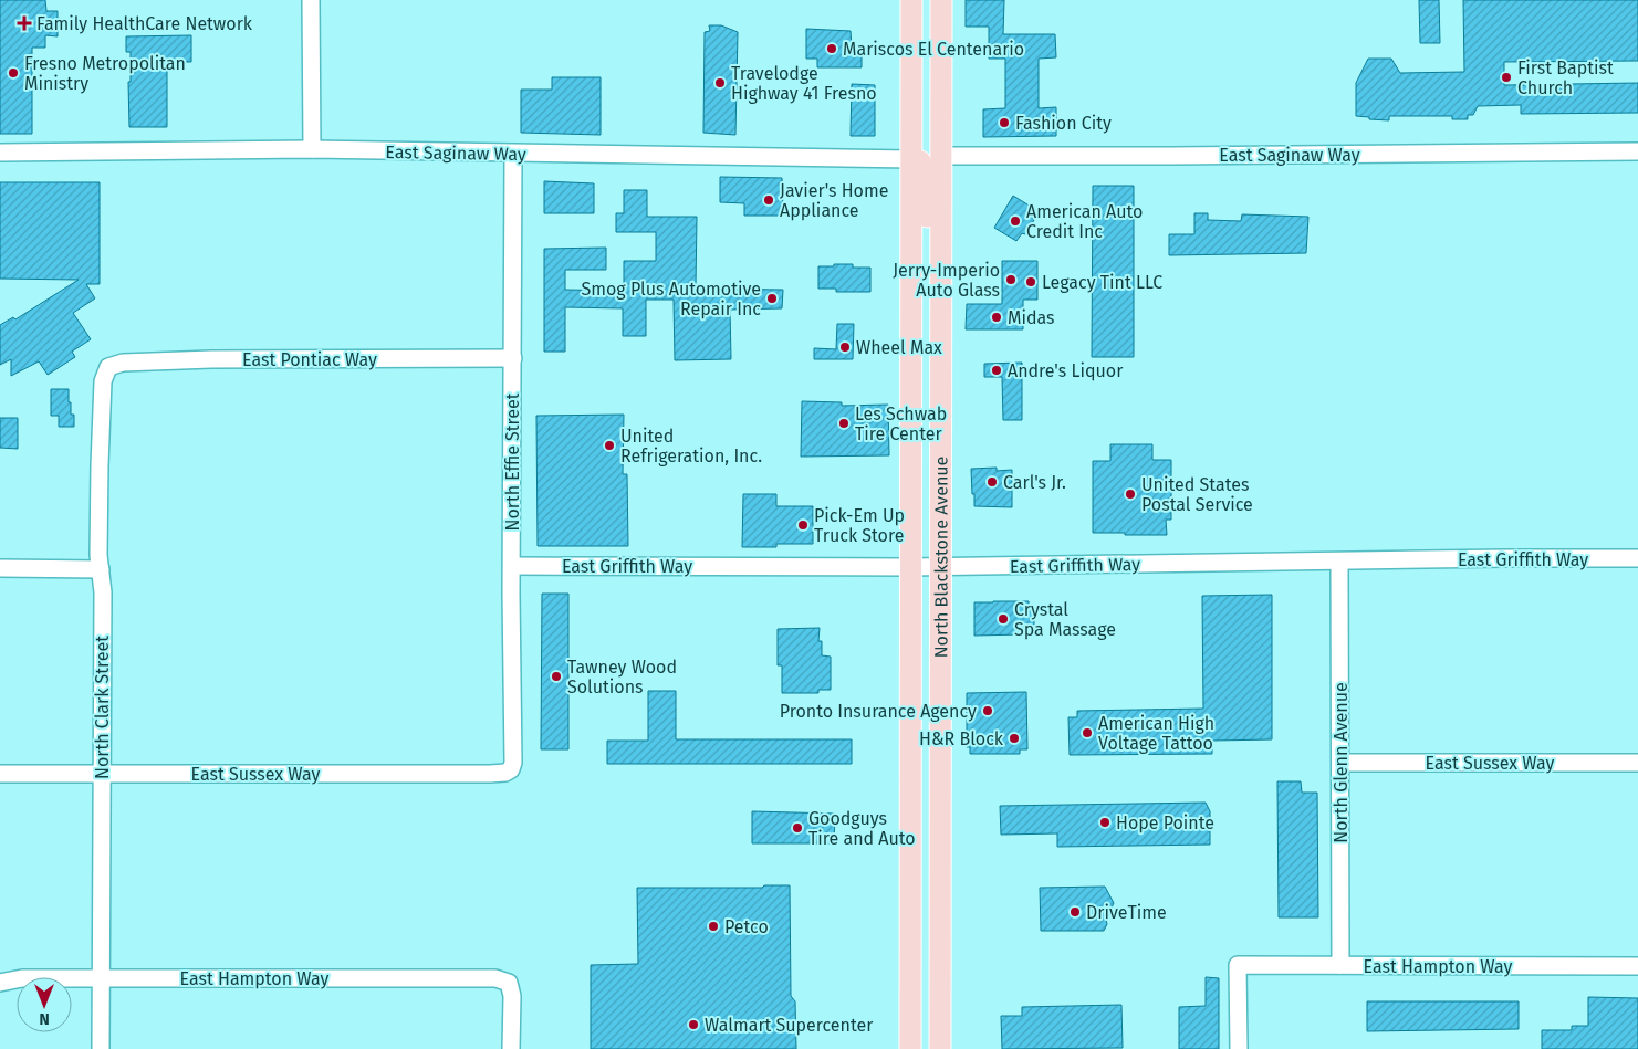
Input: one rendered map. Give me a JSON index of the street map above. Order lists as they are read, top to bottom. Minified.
{"streets":{"main road":["North Blackstone Avenue"],"street":["East Saginaw Way","East Pontiac Way","North Effie Street","East Griffith Way","North Clark Street","North Glenn Avenue","East Sussex Way","East Hampton Way"]},"crossings":[["East Saginaw Way","North Effie Street"],["East Saginaw Way","North Blackstone Avenue"],["East Pontiac Way","North Effie Street"],["East Pontiac Way","North Clark Street"],["North Effie Street","East Griffith Way"],["North Effie Street","East Sussex Way"],["North Blackstone Avenue","East Griffith Way"],["East Griffith Way","North Glenn Avenue"],["North Clark Street","East Sussex Way"],["North Clark Street","East Hampton Way"],["North Glenn Avenue","East Sussex Way"],["North Glenn Avenue","East Hampton Way"]],"places":{"health":["Family HealthCare Network"],"other":["Mariscos El Centenario","Fresno Metropolitan Ministry","First Baptist Church","Travelodge Highway 41 Fresno","Fashion City","Javier's Home Appliance","American Auto Credit Inc","Jerry-Imperio Auto Glass","Legacy Tint LLC","Smog Plus Automotive Repair Inc","Midas","Wheel Max","Andre's Liquor","Les Schwab Tire Center","United Refrigeration, Inc.","Carl's Jr.","United States Postal Service","Pick-Em Up Truck Store","Crystal Spa Massage","Tawney Wood Solutions","Pronto Insurance Agency","American High Voltage Tattoo","H&R Block","Hope Pointe","Goodguys Tire and Auto","DriveTime","Petco","Walmart Supercenter"]},"north":"bottom"}
